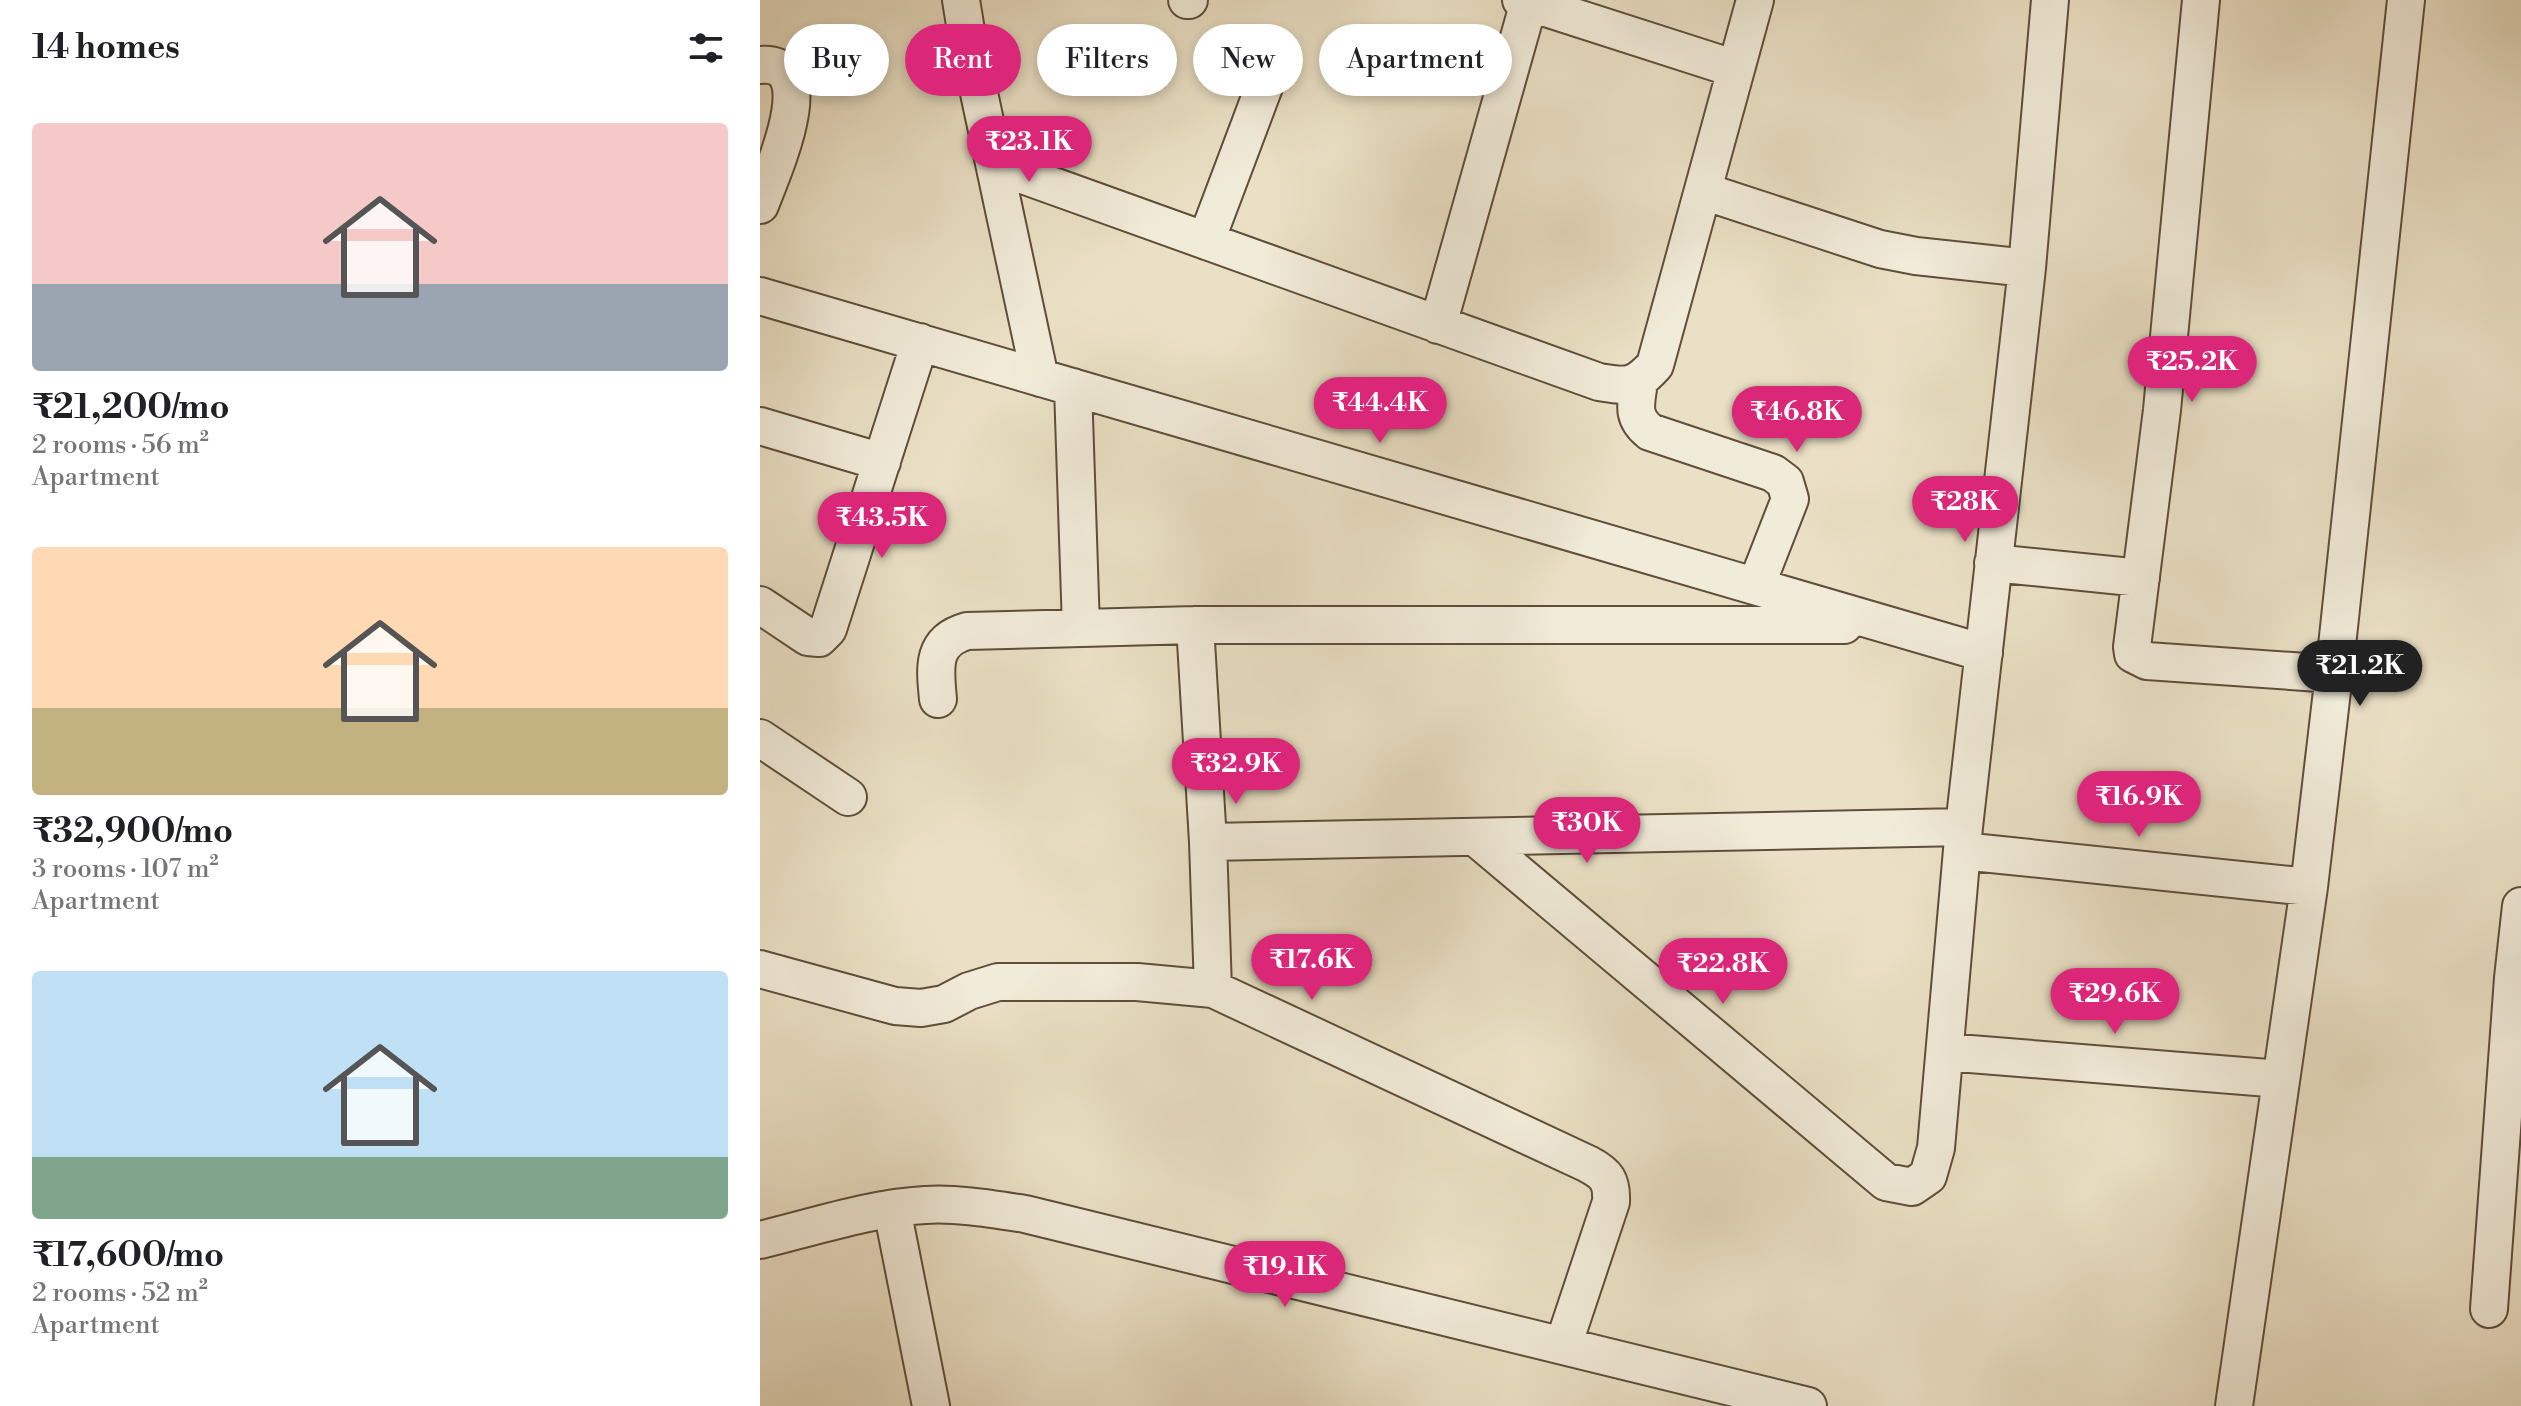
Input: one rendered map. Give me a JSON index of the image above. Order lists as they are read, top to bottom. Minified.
{"page":{"heading":"14 homes","chip":["Buy","Rent","Filters","New","Apartment"],"list":[{"name":"₹21,200/mo","note":"2 rooms · 56 m² · Apartment"},{"name":"₹32,900/mo","note":"3 rooms · 107 m² · Apartment"},{"name":"₹17,600/mo","note":"2 rooms · 52 m² · Apartment"}],"price":["₹23.1K","₹25.2K","₹44.4K","₹46.8K","₹28K","₹43.5K","₹21.2K","₹32.9K","₹16.9K","₹30K","₹17.6K","₹22.8K","₹29.6K","₹19.1K"]}}
